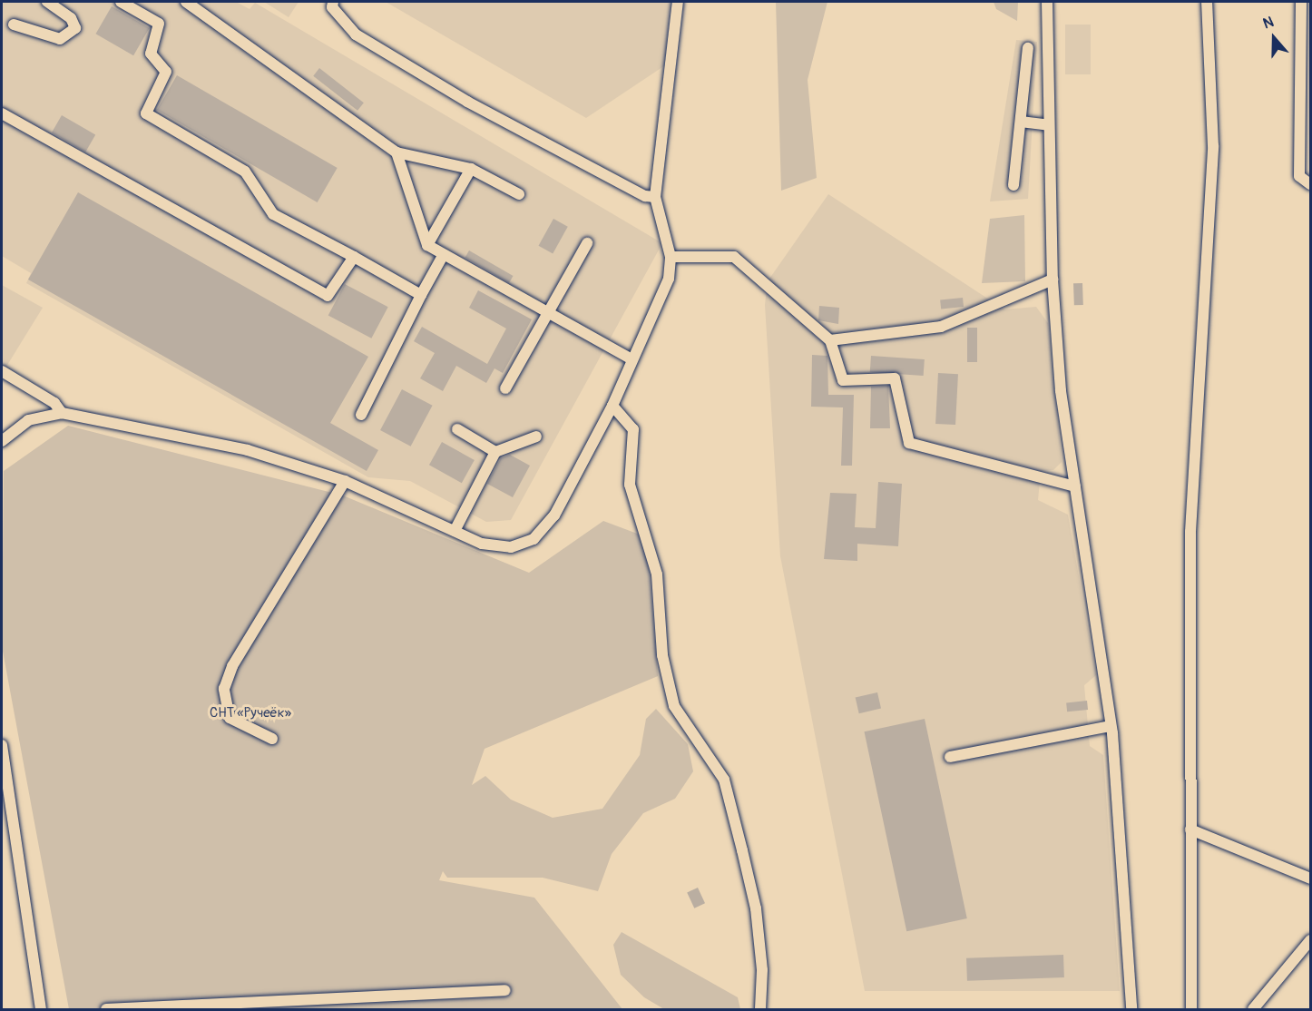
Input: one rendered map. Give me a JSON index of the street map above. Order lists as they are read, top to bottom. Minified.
{"parks":["СНТ «Ручеёк»"],"north":"top"}
